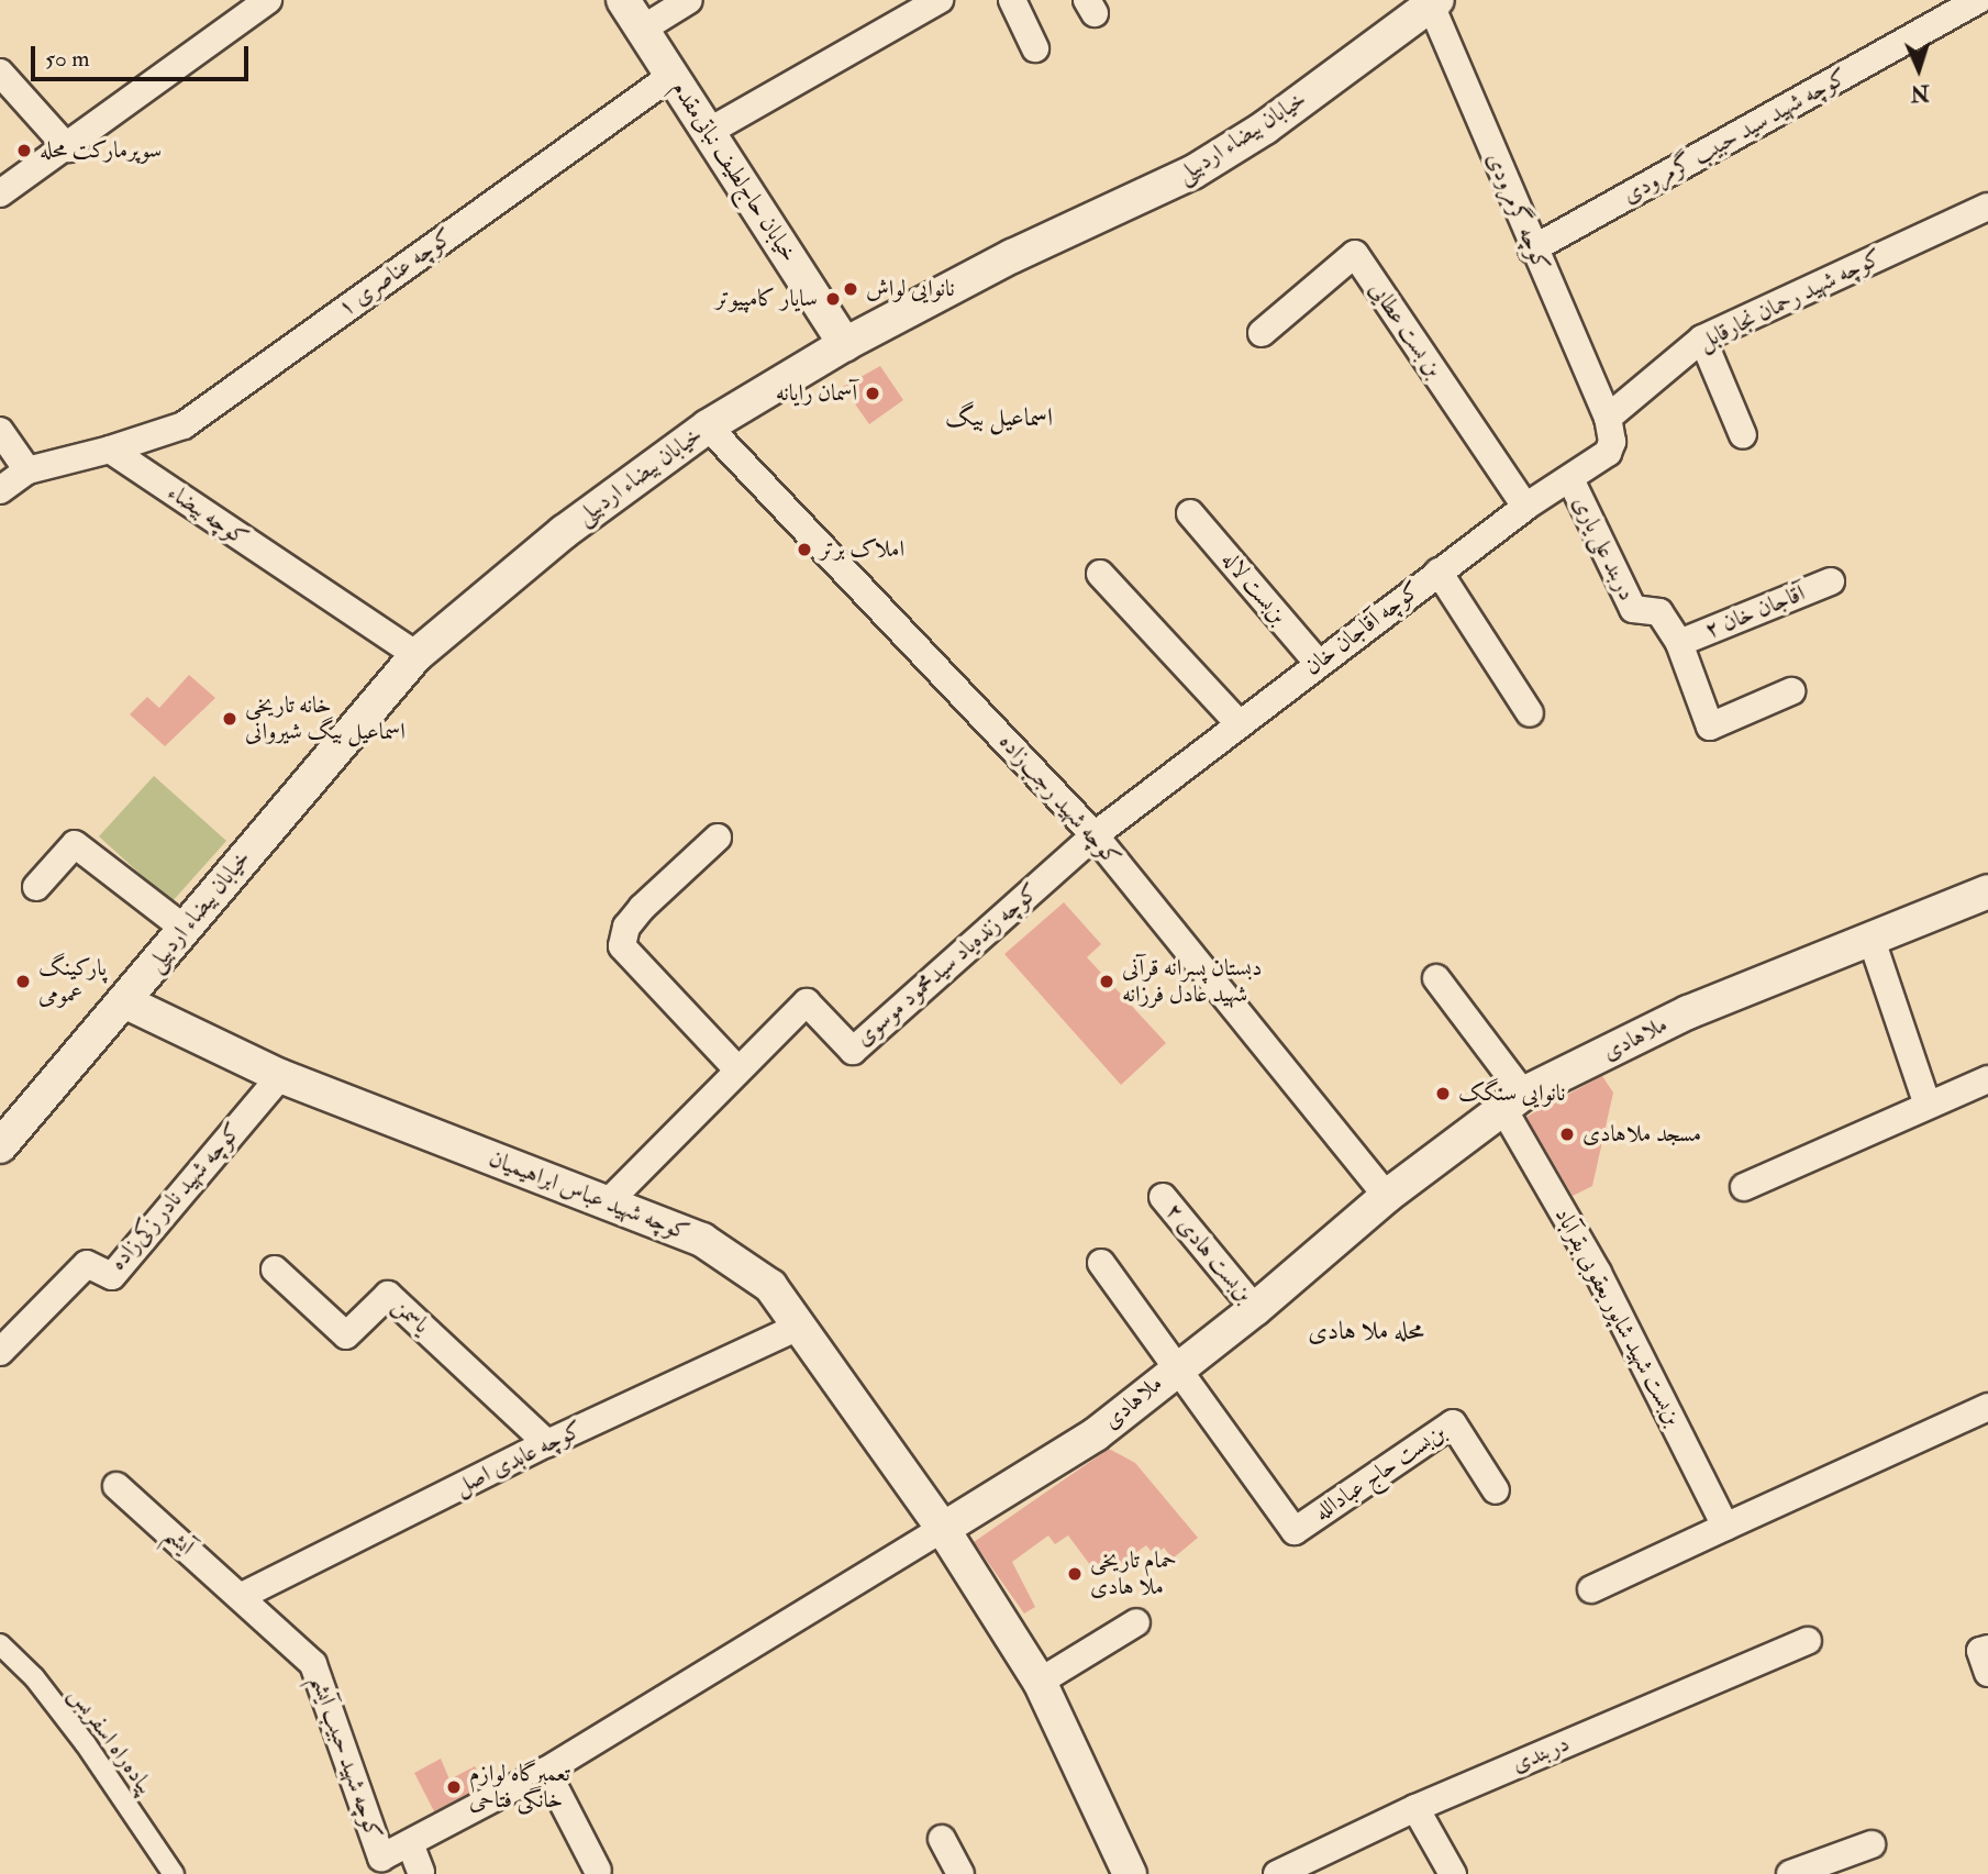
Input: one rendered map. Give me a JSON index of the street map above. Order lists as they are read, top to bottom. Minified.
{"streets":{"street":["کوچه شهید سید حبیب گرمرودی","خیابان بیضاء اردبیلی","خیابان حاج‌لطیف نباتی‌مقدم","کوچه گرمرودی","کوچه عناصری ۱","کوچه شهید رحمان نجارقابل","بن بست عطایی","کوچه بیضاء","دربند علی یاری","بن‌بست لاله","آقاجان خان ۲","کوچه آقاجان خان","کوچه شهید رجب‌زاده","کوچه زنده‌یاد سیدمحمود موسوی","ملاهادی","کوچه شهید عباس ابراهیمیان","کوچه شهید نادر زکی‌زاده","بن‌بست هادی ۲","یاسمن","بن‌بست شهید شاپور یعقوبی بقرآباد","کوچه عابدی اصل","بن‌بست حاج عبادالله","آیشم","پیاده‌راه اسفریس","دربندی","کوچه شهید حبیب آیشم"]},"crossings":[["کوچه شهید سید حبیب گرمرودی","کوچه گرمرودی"],["خیابان بیضاء اردبیلی","خیابان حاج‌لطیف نباتی‌مقدم"],["خیابان بیضاء اردبیلی","کوچه گرمرودی"],["خیابان بیضاء اردبیلی","کوچه بیضاء"],["خیابان بیضاء اردبیلی","کوچه شهید رجب‌زاده"],["خیابان بیضاء اردبیلی","کوچه شهید عباس ابراهیمیان"],["خیابان حاج‌لطیف نباتی‌مقدم","کوچه عناصری ۱"],["کوچه گرمرودی","کوچه شهید رحمان نجارقابل"],["کوچه گرمرودی","کوچه آقاجان خان"],["کوچه عناصری ۱","کوچه بیضاء"],["کوچه شهید رحمان نجارقابل","کوچه آقاجان خان"],["بن بست عطایی","کوچه آقاجان خان"],["دربند علی یاری","آقاجان خان ۲"],["دربند علی یاری","کوچه آقاجان خان"],["بن‌بست لاله","کوچه آقاجان خان"],["کوچه آقاجان خان","کوچه شهید رجب‌زاده"],["کوچه آقاجان خان","کوچه زنده‌یاد سیدمحمود موسوی"],["کوچه شهید رجب‌زاده","کوچه زنده‌یاد سیدمحمود موسوی"],["کوچه شهید رجب‌زاده","ملاهادی"],["کوچه زنده‌یاد سیدمحمود موسوی","کوچه شهید عباس ابراهیمیان"],["ملاهادی","کوچه شهید عباس ابراهیمیان"],["ملاهادی","بن‌بست هادی ۲"],["ملاهادی","بن‌بست شهید شاپور یعقوبی بقرآباد"],["ملاهادی","بن‌بست حاج عبادالله"],["ملاهادی","کوچه شهید حبیب آیشم"],["کوچه شهید عباس ابراهیمیان","کوچه شهید نادر زکی‌زاده"],["کوچه شهید عباس ابراهیمیان","کوچه عابدی اصل"],["یاسمن","کوچه عابدی اصل"],["کوچه عابدی اصل","آیشم"],["کوچه عابدی اصل","کوچه شهید حبیب آیشم"],["آیشم","کوچه شهید حبیب آیشم"]],"districts":["اسماعیل بیگ","محله ملا هادی"],"places":["سوپرمارکت محله","نانوایی لواش","سایار کامپیوتر","آسمان رایانه","املاک برتر","خانه تاریخی اسماعیل بیگ شیروانی","پارکینگ عمومی","دبستان پسرانه قرآنی شهید عادل فرزانه","نانوایی سنگک","مسجد ملاهادی","حمام تاریخی ملا هادی","تعمیرگاه لوازم خانگی فتاحی"],"scale_bar":"50 m","north":"bottom"}
